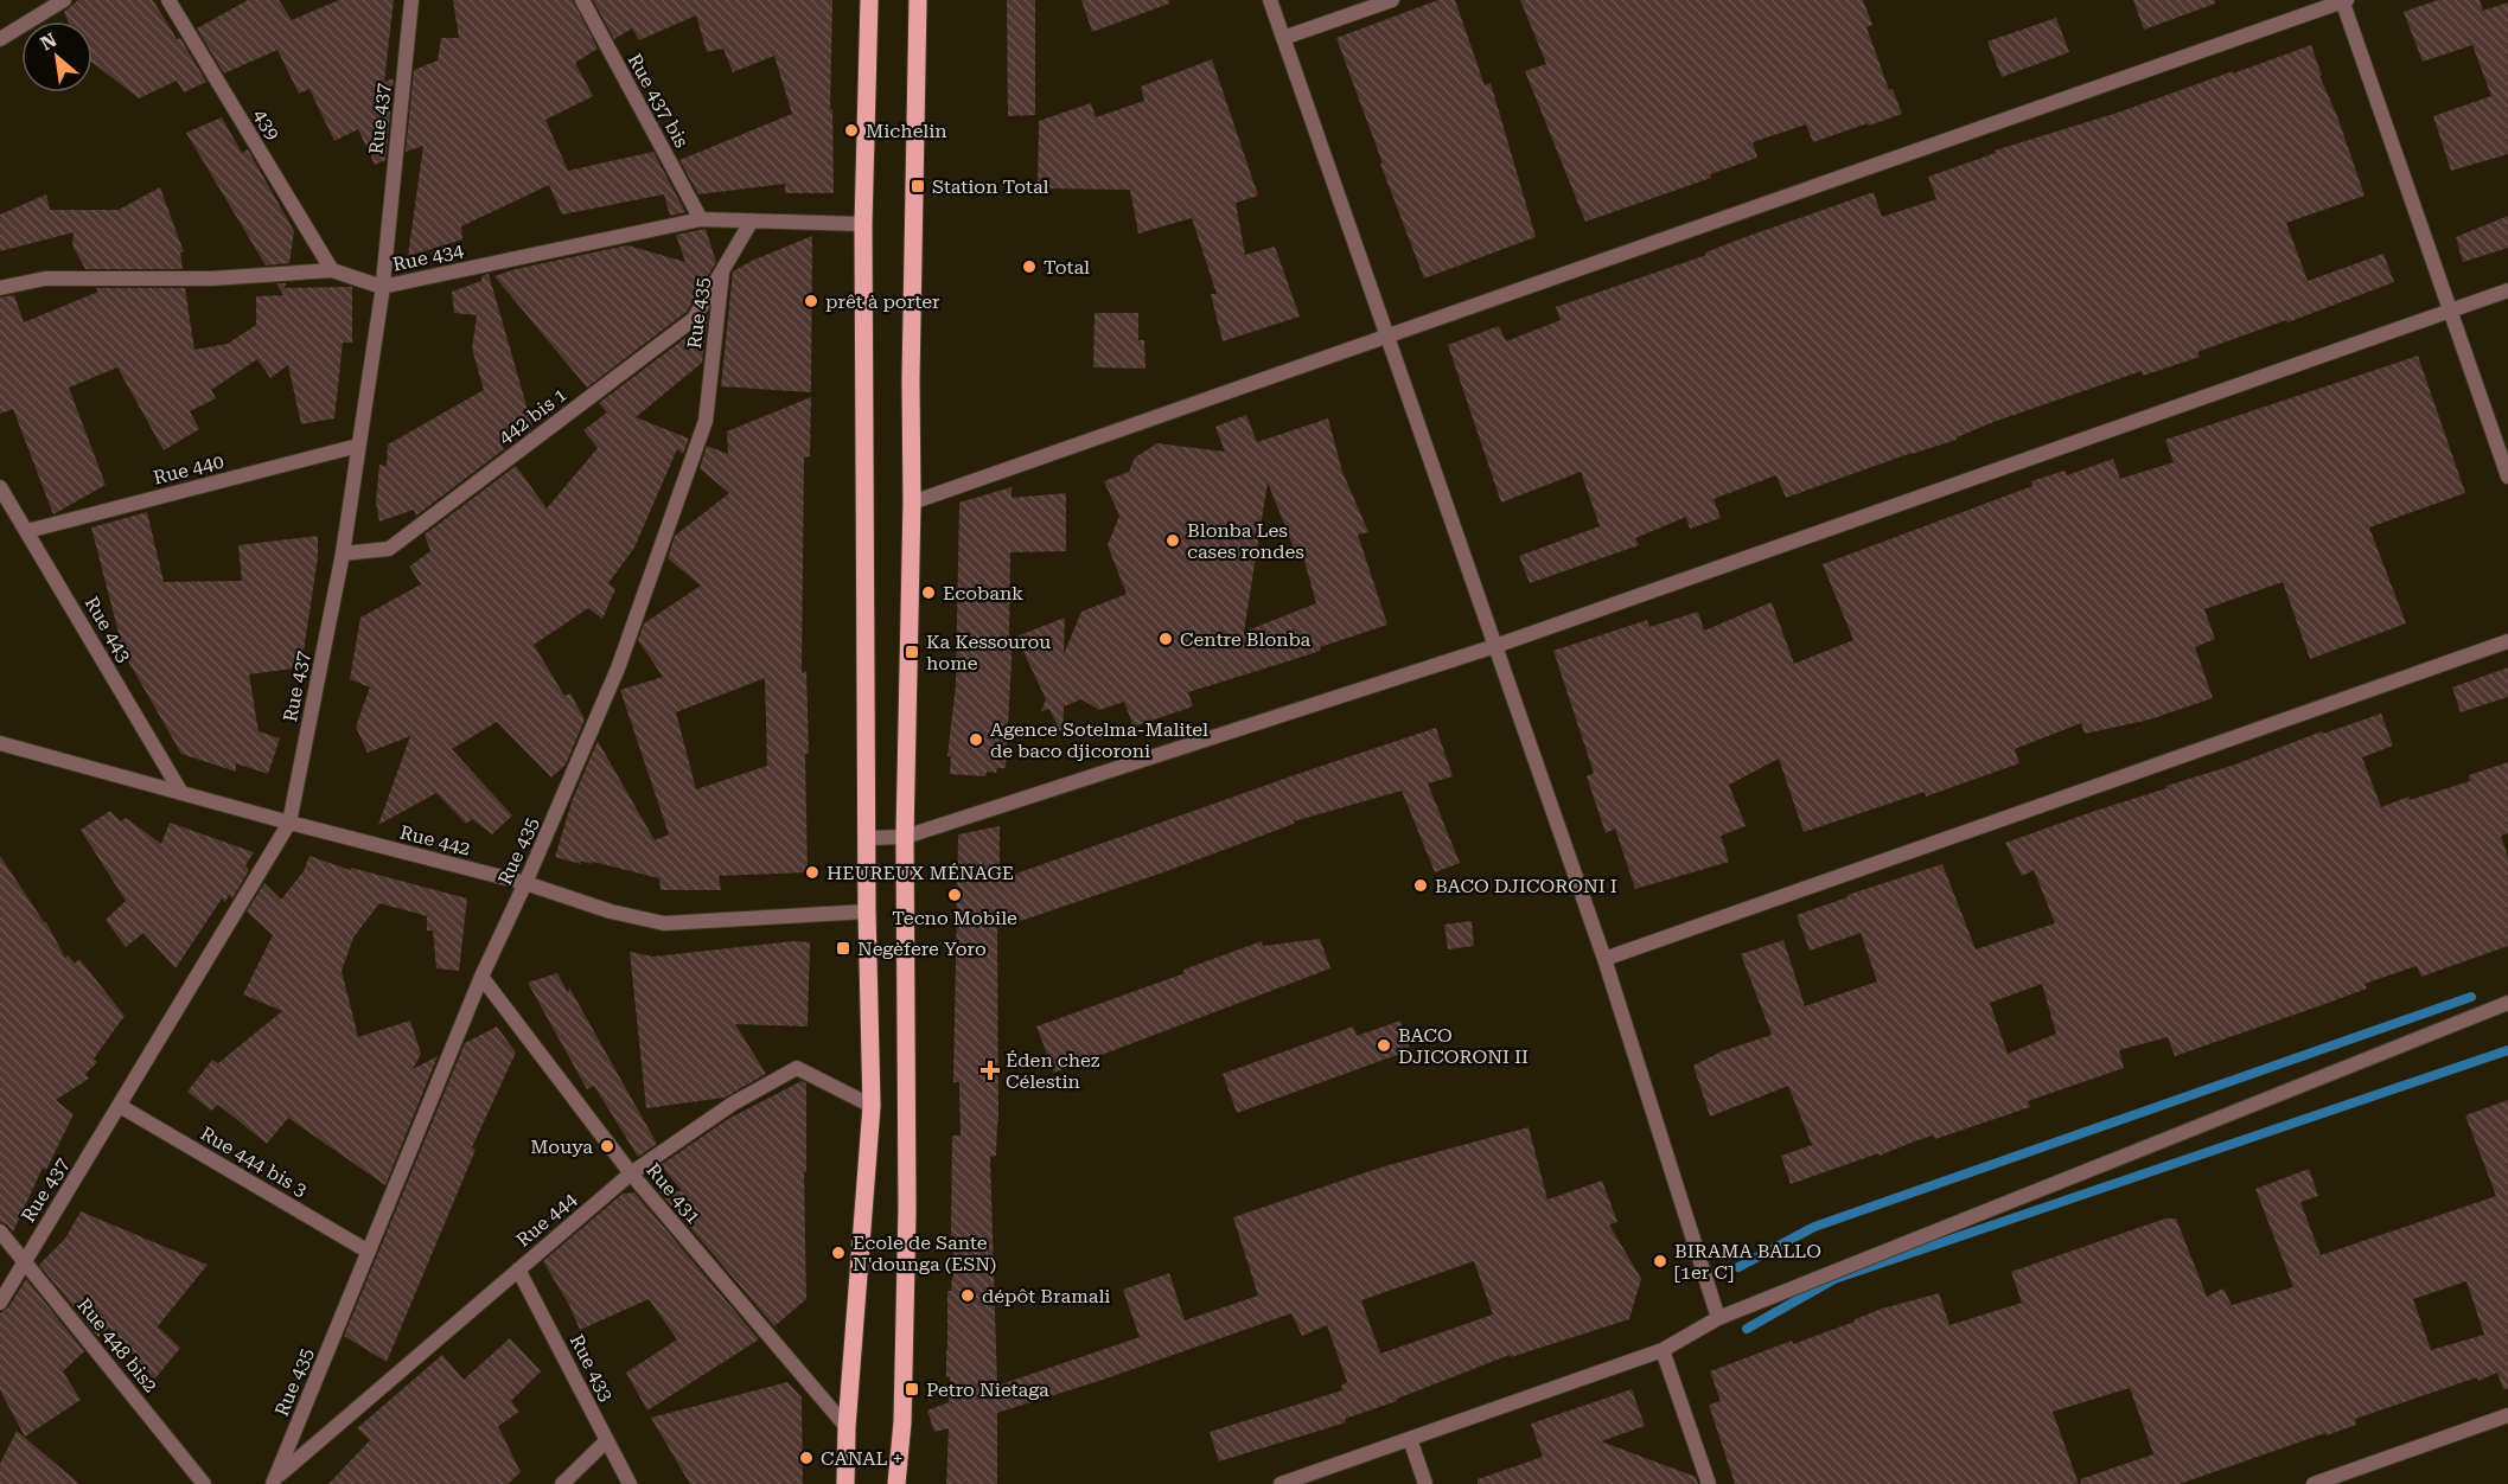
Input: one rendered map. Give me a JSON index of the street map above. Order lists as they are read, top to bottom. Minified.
{"streets":{"street":["Rue 437 bis","Rue 437","439","Rue 434","Rue 435","442 bis 1","Rue 440","Rue 443","Rue 442","Rue 444 bis 3","Rue 431","Rue 444","Rue 448 bis2","Rue 433"]},"crossings":[["Rue 437 bis","Rue 434"],["Rue 437","Rue 434"],["Rue 437","442 bis 1"],["Rue 437","Rue 440"],["Rue 437","Rue 442"],["Rue 437","Rue 444 bis 3"],["Rue 437","Rue 448 bis2"],["439","Rue 434"],["Rue 434","Rue 435"],["Rue 435","442 bis 1"],["Rue 435","Rue 442"],["Rue 435","Rue 444 bis 3"],["Rue 435","Rue 431"],["Rue 435","Rue 444"],["Rue 440","Rue 443"],["Rue 443","Rue 442"],["Rue 431","Rue 444"],["Rue 444","Rue 433"]],"places":{"other":["Michelin","Total","prêt à porter","Blonba Les cases rondes","Ecobank","Centre Blonba","Agence Sotelma-Malitel de baco djicoroni","HEUREUX MÉNAGE","BACO DJICORONI I","Tecno Mobile","BACO DJICORONI II","Mouya","Ecole de Sante N'dounga (ESN)","BIRAMA BALLO [1er C]","dépôt Bramali","CANAL +"],"transit":["Station Total","Ka Kessourou home","Negèfere Yoro","Petro Nietaga"],"health":["Éden chez Célestin"]},"north":"top left"}
